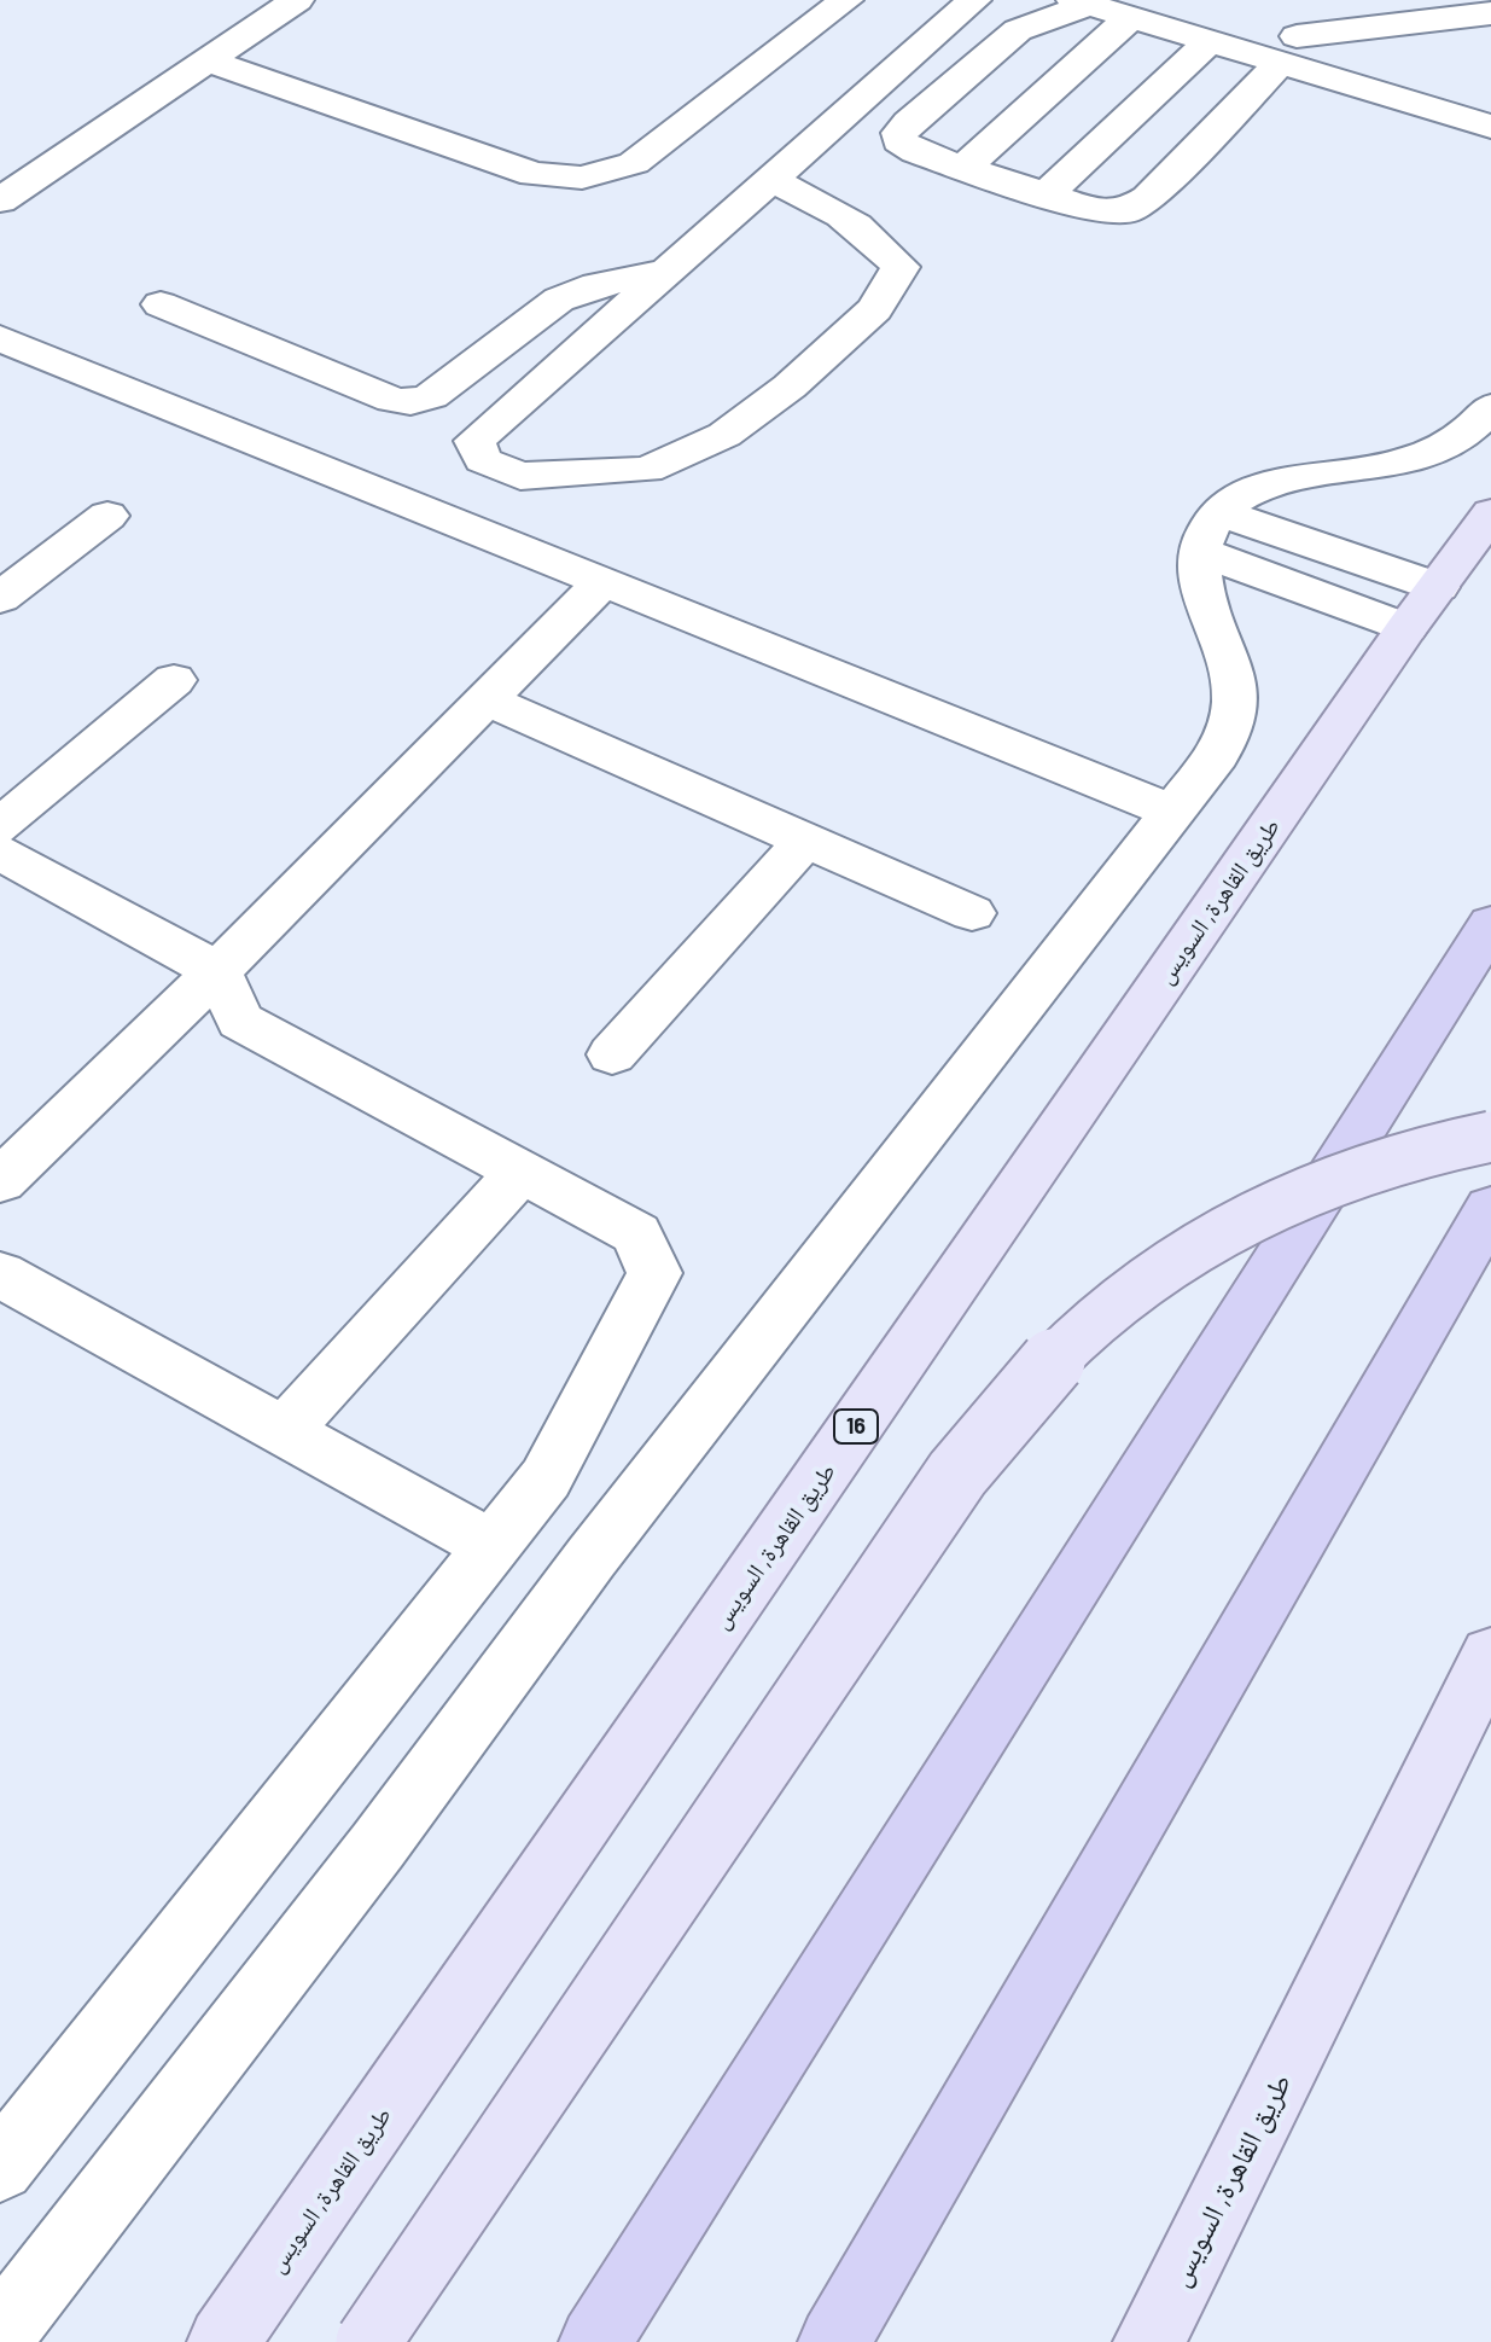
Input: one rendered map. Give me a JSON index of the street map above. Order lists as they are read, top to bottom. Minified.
{"streets":{"main road":["طريق القاهرة, السويس","16"]}}
